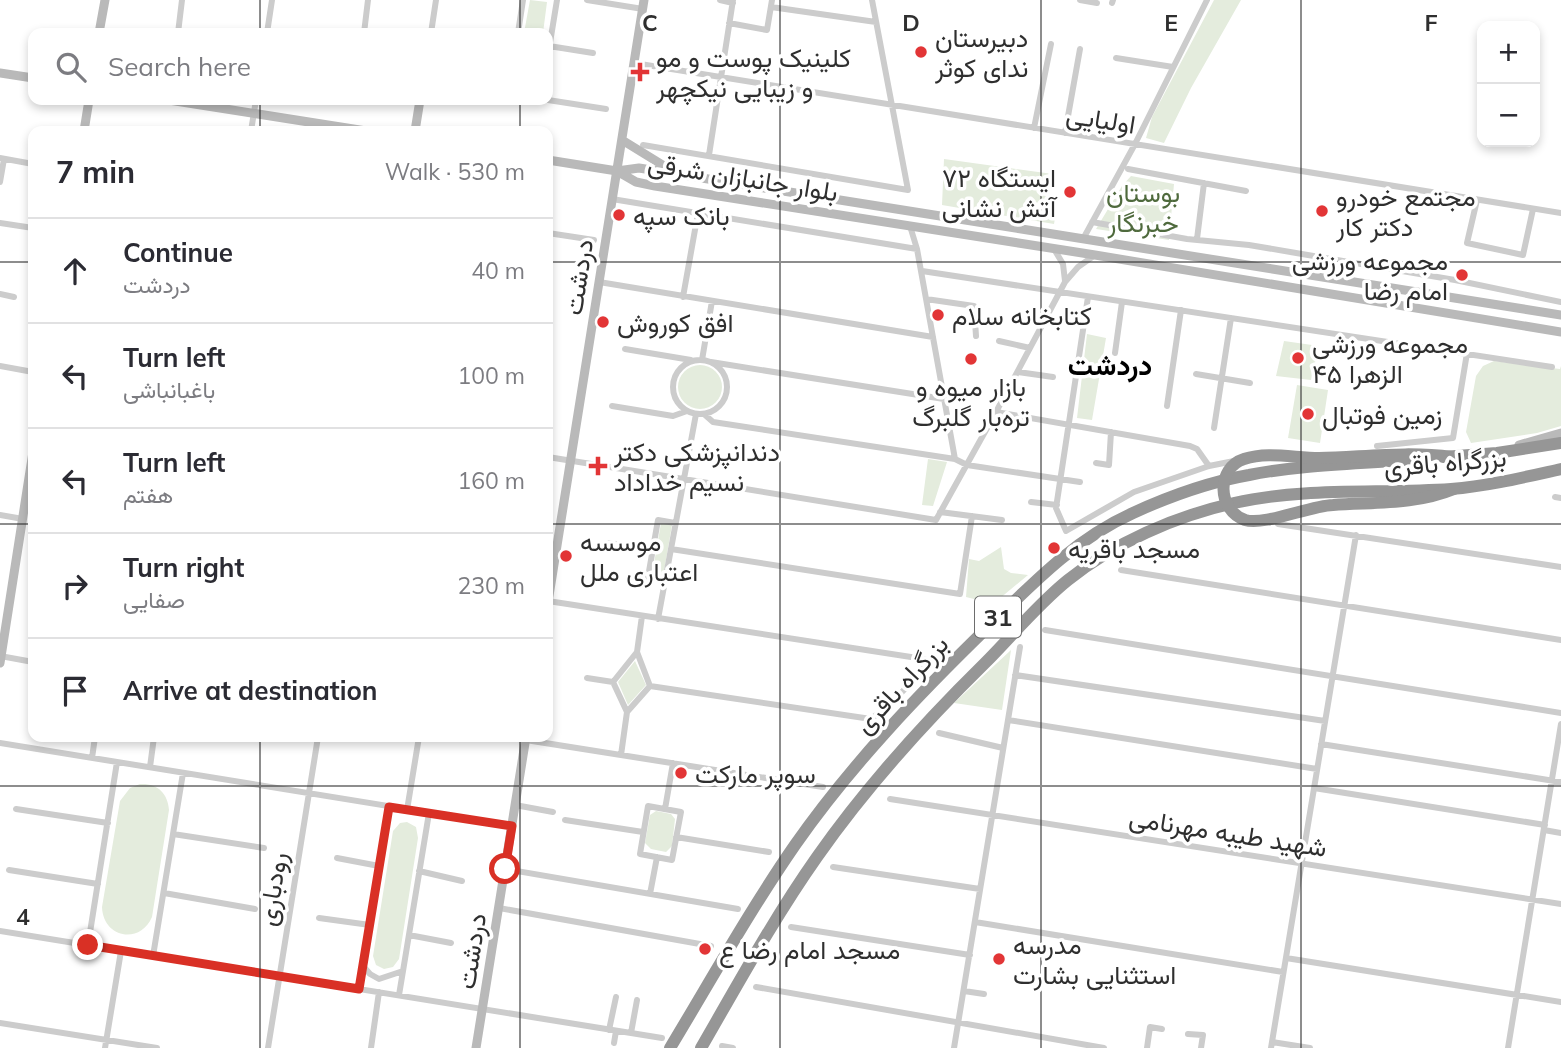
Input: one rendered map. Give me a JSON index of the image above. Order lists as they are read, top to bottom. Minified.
{"streets":{"highway":["بزرگراه باقری","31"],"main road":["بلوار جانبازان شرقی","دردشت"],"street":["اولیایی","شهید طیبه مهرنامی","رودباری"]},"crossings":[["اولیایی","دردشت"],["بلوار جانبازان شرقی","دردشت"]],"districts":["دردشت"],"parks":["بوستان خبرنگار"],"places":{"other":["دبیرستان ندای کوثر","ایستگاه ۷۲ آتش نشانی","مجتمع خودرو دکتر کار","بانک سپه","مجموعه ورزشی امام رضا","کتابخانه سلام","افق کوروش","مجموعه ورزشی الزهرا ۴۵","بازار میوه و تره‌بار گلبرگ","زمین فوتبال","مسجد باقریه","موسسه اعتباری ملل","سوپر مارکت","مسجد امام رضا ع","مدرسه استثنایی بشارت"],"health":["کلینیک پوست و مو و زیبایی نیکچهر","دندانپزشکی دکتر نسیم خداداد"]},"page":{"map_buttons":["+","−"],"search":"Search here","heading":["7 min","Walk · 530 m"],"list":[["Continue","دردشت","40 m"],["Turn left","باغبانباشی","100 m"],["Turn left","هفتم","160 m"],["Turn right","صفایی","230 m"],"Arrive at destination"]},"grid":{"columns":["C","D","E","F"],"rows":["4"]}}
